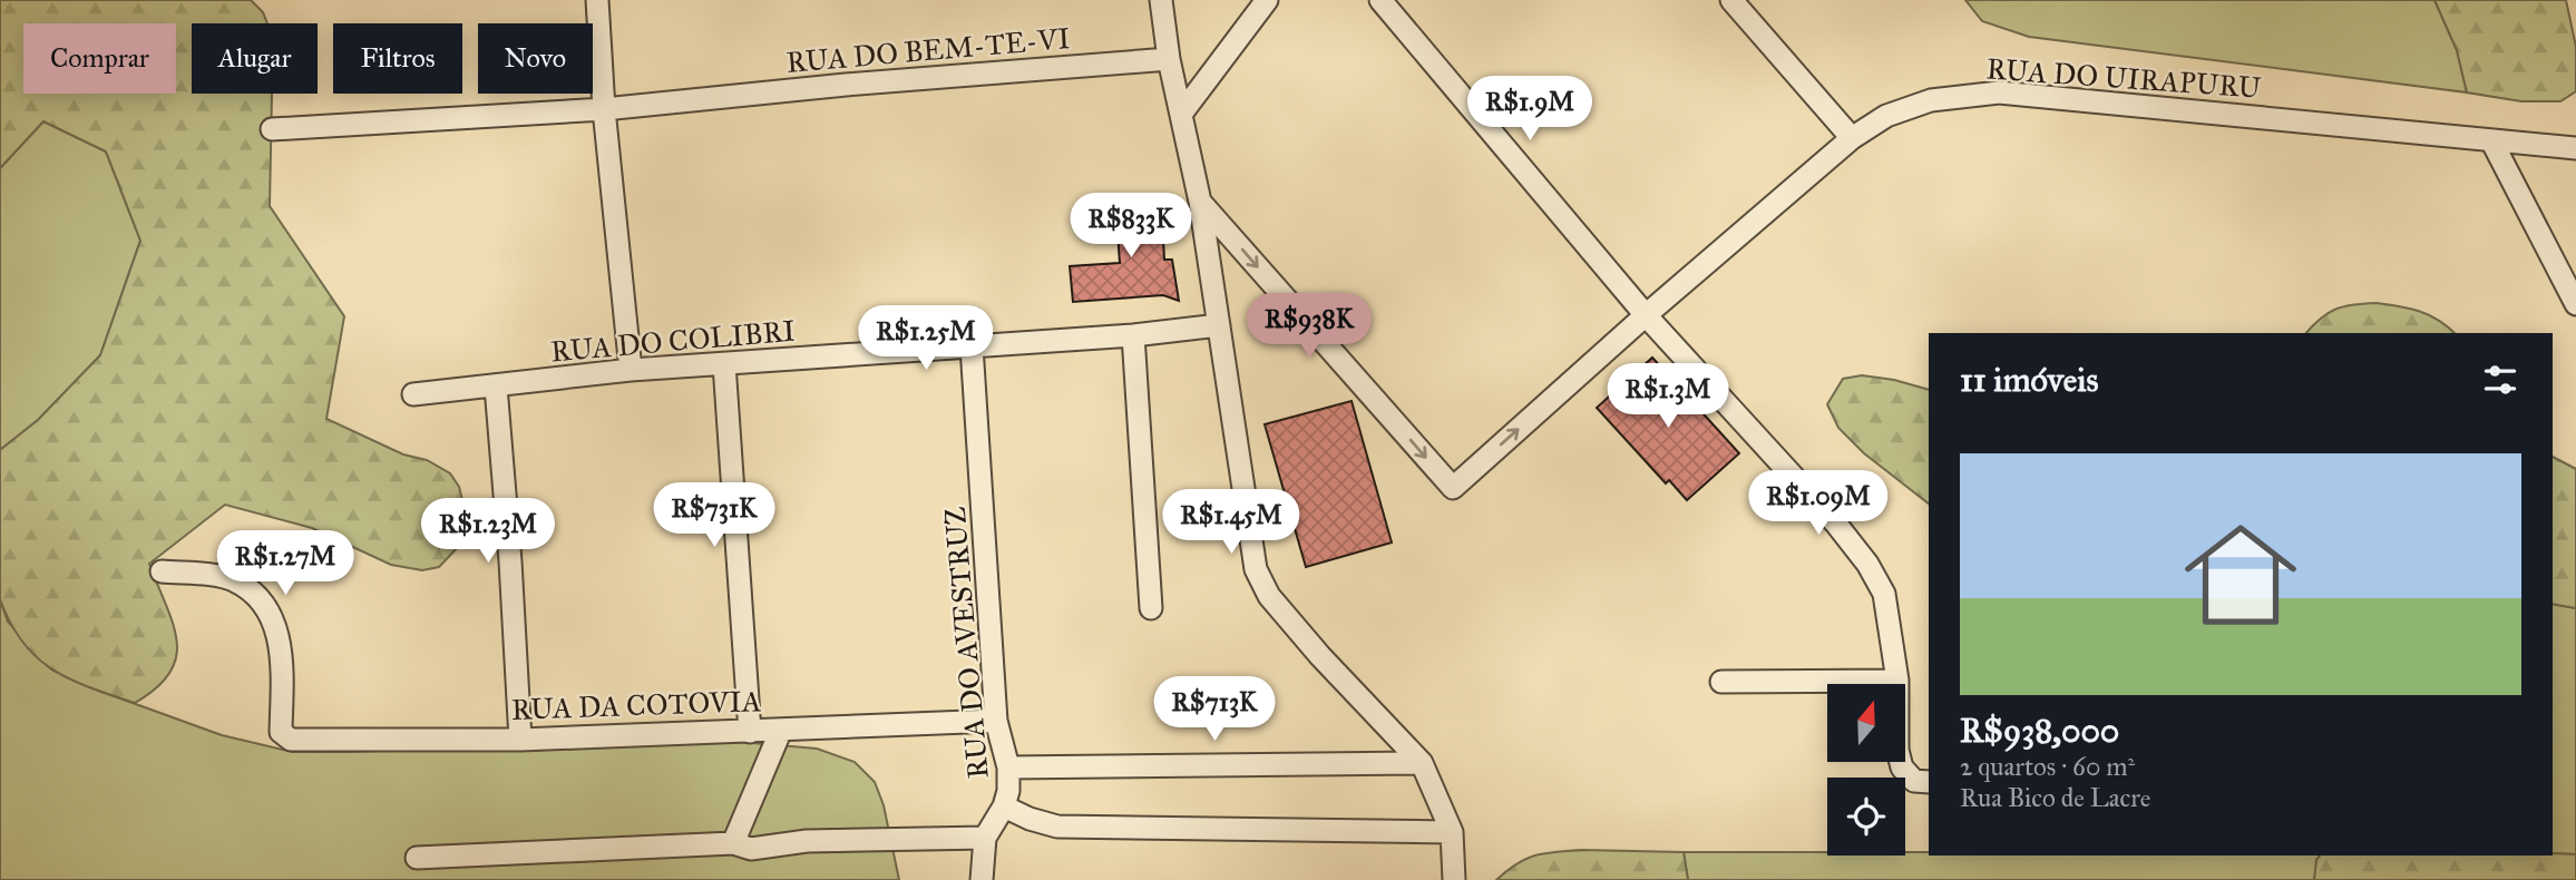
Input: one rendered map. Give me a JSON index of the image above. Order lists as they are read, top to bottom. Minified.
{"streets":{"street":["RUA DO BEM-TE-VI","RUA DO UIRAPURU","RUA DO COLIBRI","RUA DO AVESTRUZ","RUA DA COTOVIA"]},"crossings":[["RUA DO COLIBRI","RUA DO AVESTRUZ"],["RUA DO AVESTRUZ","RUA DA COTOVIA"]],"north":"top","page":{"chip":["Comprar","Alugar","Filtros","Novo"],"price":["R$1.9M","R$833K","R$938K","R$1.25M","R$1.3M","R$1.09M","R$731K","R$1.45M","R$1.23M","R$1.27M","R$713K"],"heading":"11 imóveis","list":[{"name":"R$938,000","note":"2 quartos · 60 m² · Rua Bico de Lacre"}]}}
